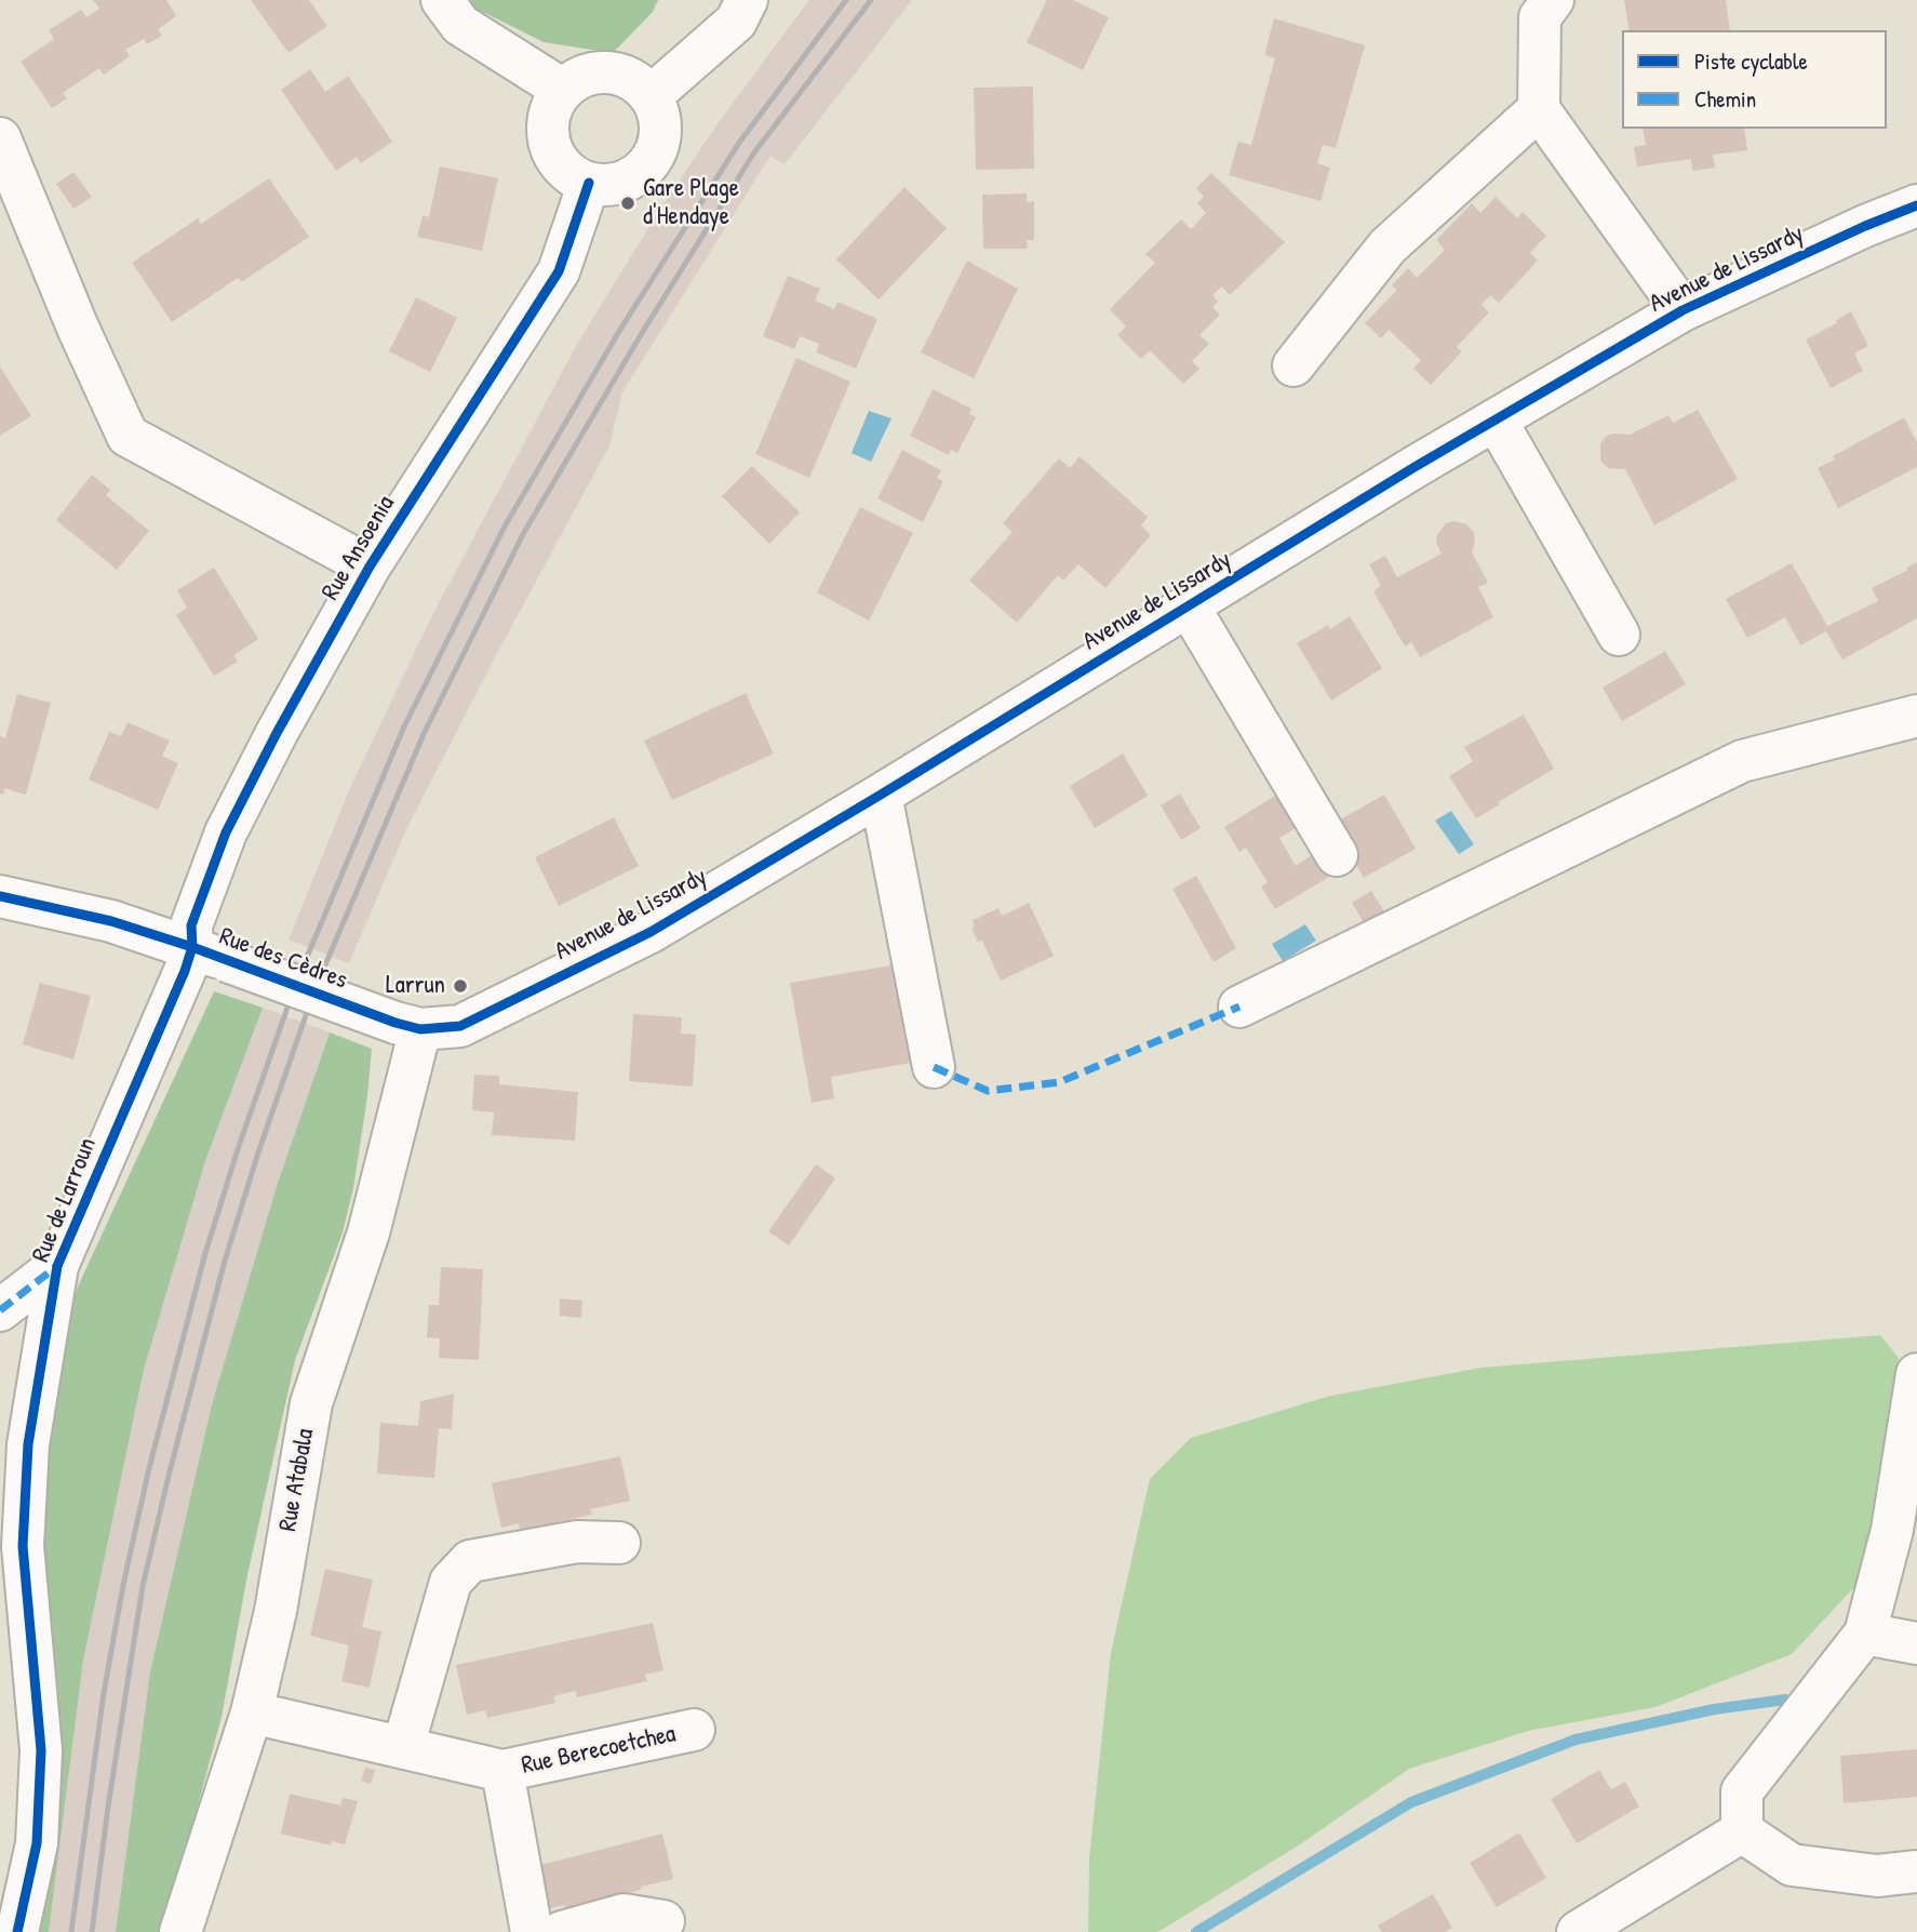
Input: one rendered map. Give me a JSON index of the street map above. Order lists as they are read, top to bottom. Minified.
{"streets":{"street":["Avenue de Lissardy","Rue Ansoenia","Rue des Cèdres","Rue de Larroun","Rue Atabala","Rue Berecoetchea"]},"crossings":[["Avenue de Lissardy","Rue des Cèdres"],["Avenue de Lissardy","Rue Atabala"],["Rue Ansoenia","Rue des Cèdres"],["Rue Ansoenia","Rue de Larroun"],["Rue des Cèdres","Rue de Larroun"],["Rue des Cèdres","Rue Atabala"],["Rue Atabala","Rue Berecoetchea"]],"places":["Gare Plage d'Hendaye","Larrun"],"legend":["Piste cyclable","Chemin"]}
